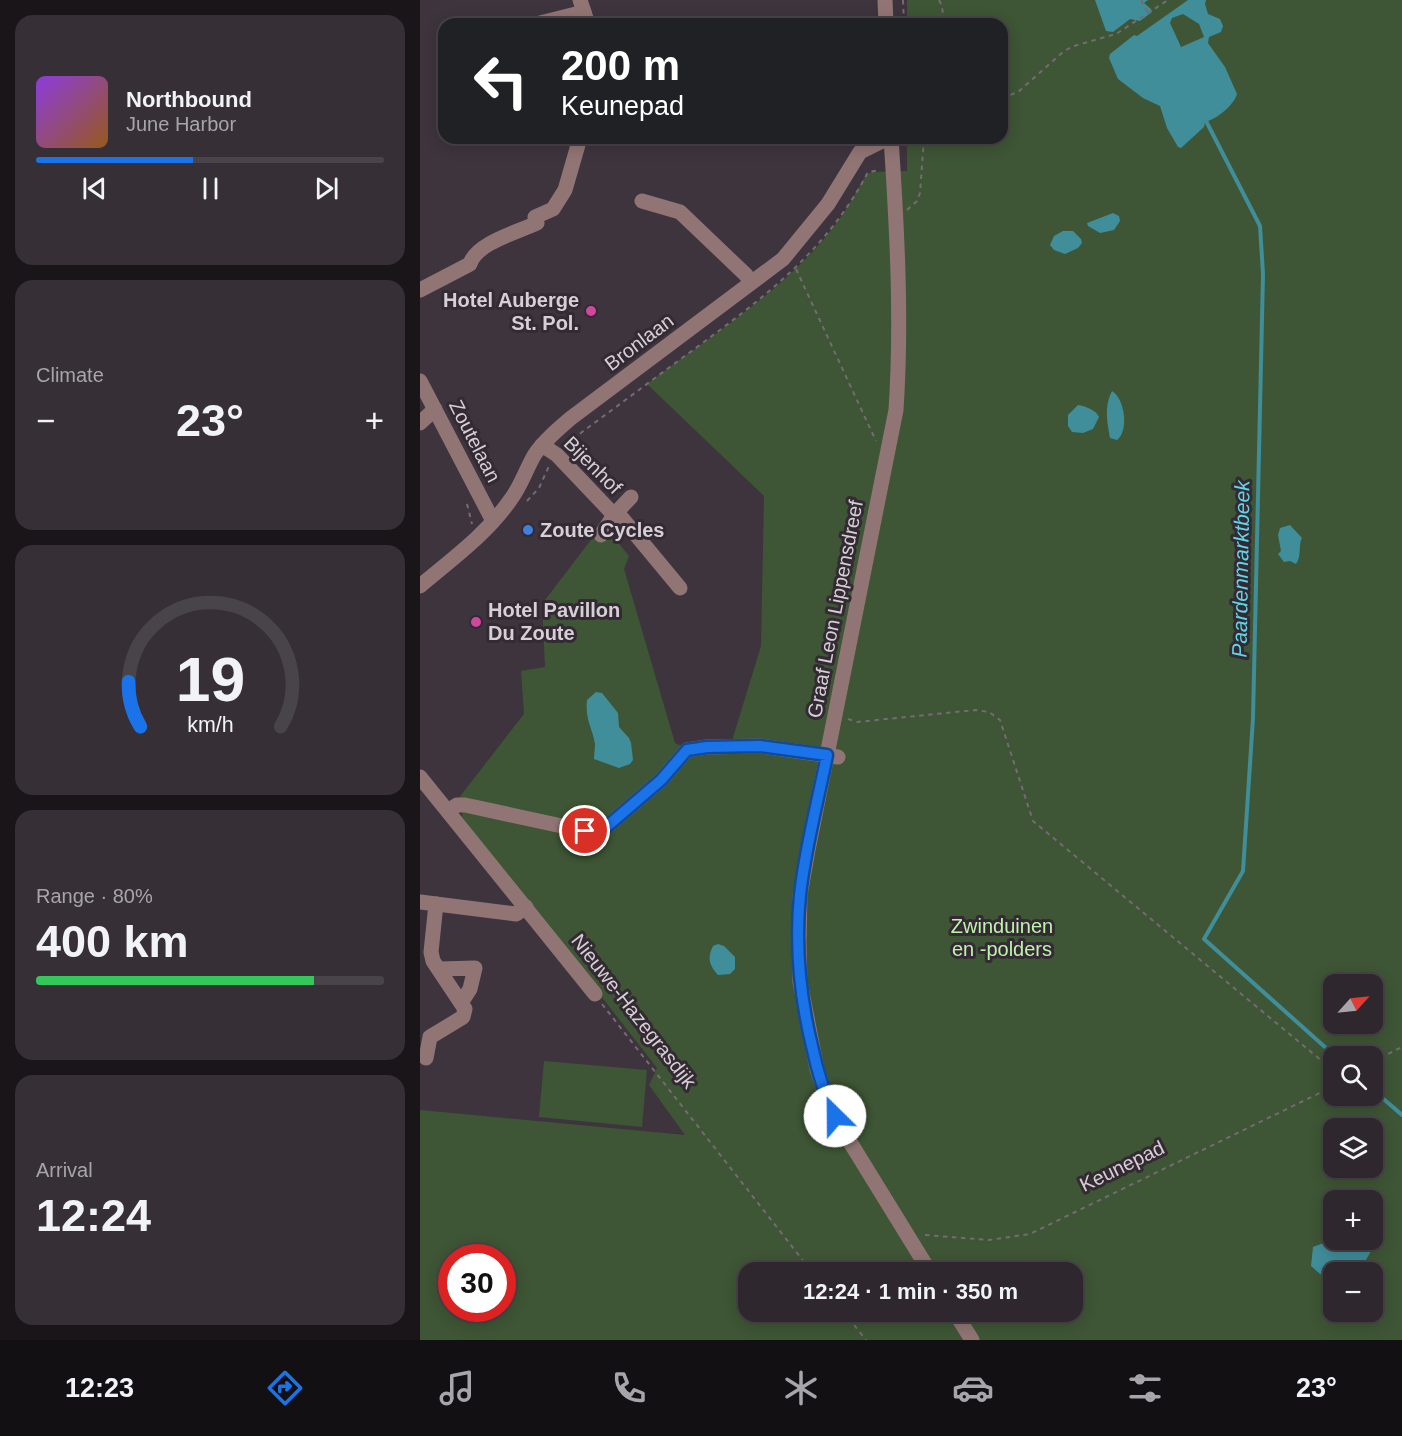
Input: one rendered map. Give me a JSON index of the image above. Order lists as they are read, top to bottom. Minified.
{"streets":{"street":["Bronlaan","Zoutelaan","Bijenhof","Graaf Leon Lippensdreef","Nieuwe-Hazegrasdijk"],"path":["Keunepad"]},"crossings":[["Bronlaan","Zoutelaan"],["Bronlaan","Bijenhof"]],"water":["Paardenmarktbeek"],"parks":["Zwinduinen en -polders"],"places":["Hotel Auberge St. Pol.","Zoute Cycles","Hotel Pavillon Du Zoute"],"north":"top right","page":{"turn":["200 m","Keunepad"],"song":["Northbound","June Harbor"],"tile":["Climate",["Range · 80%","400 km"],["Arrival","12:24"]],"heat":["−","23°","+"],"map_buttons":["+","−"],"limit":"30","trip":"12:24 · 1 min · 350 m","tabs":["12:23","23°"],"gauge":["19","km/h"]}}
